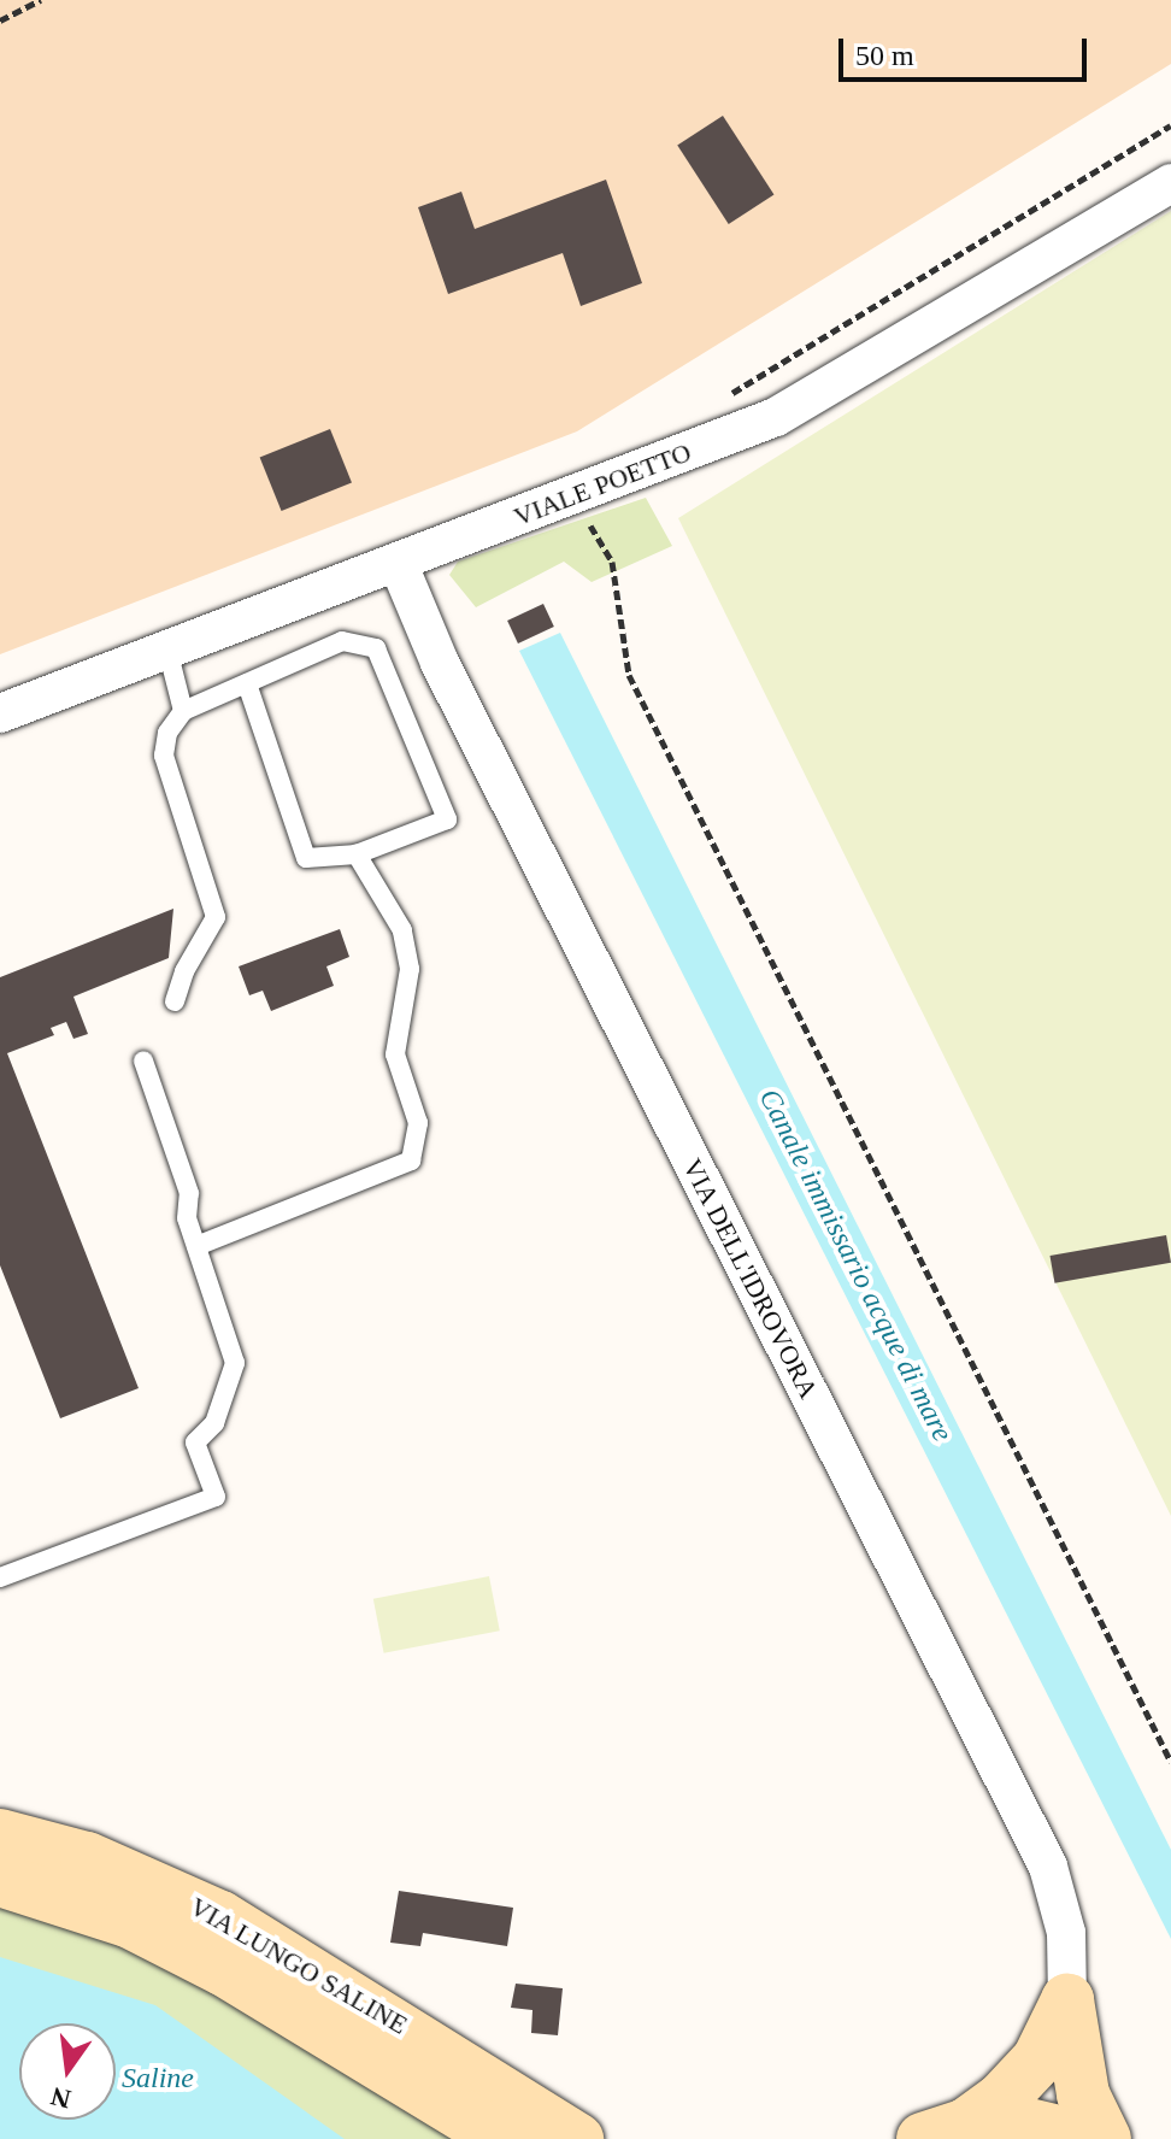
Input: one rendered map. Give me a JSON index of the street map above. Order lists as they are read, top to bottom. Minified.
{"streets":{"main road":["VIA DELL'IDROVORA","VIA LUNGO SALINE"],"street":["VIALE POETTO"]},"crossings":[["VIALE POETTO","VIA DELL'IDROVORA"]],"water":["Canale immissario acque di mare","Saline"],"scale_bar":"50 m","north":"bottom"}
